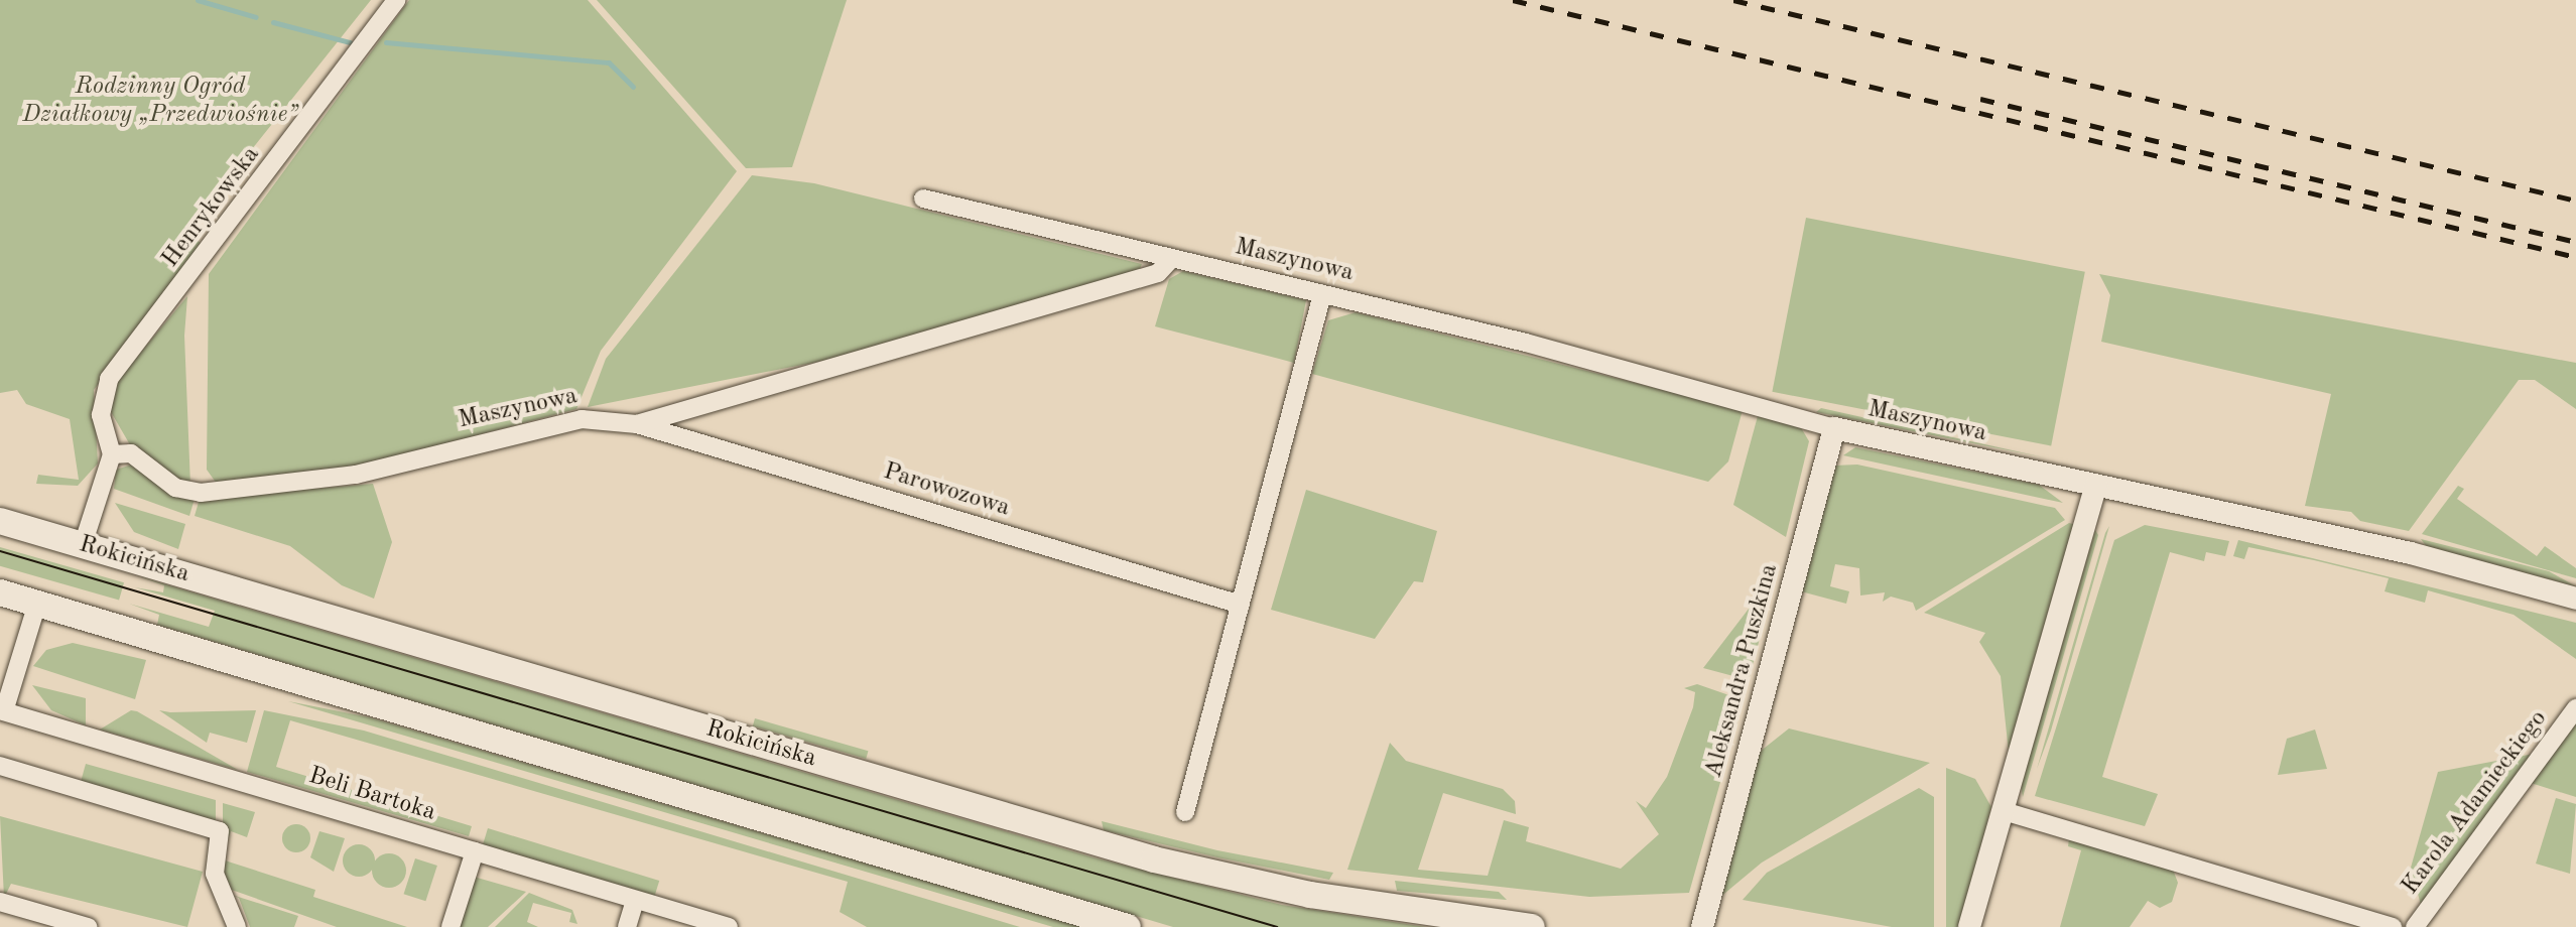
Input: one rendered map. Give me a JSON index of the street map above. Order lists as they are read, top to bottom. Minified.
{"streets":{"main road":["Rokicińska"],"street":["Henrykowska","Maszynowa","Parowozowa","Aleksandra Puszkina","Beli Bartoka","Karola Adamieckiego"]},"crossings":[["Henrykowska","Maszynowa"],["Maszynowa","Parowozowa"],["Maszynowa","Aleksandra Puszkina"]],"parks":["Rodzinny Ogród Działkowy „Przedwiośnie”"]}
